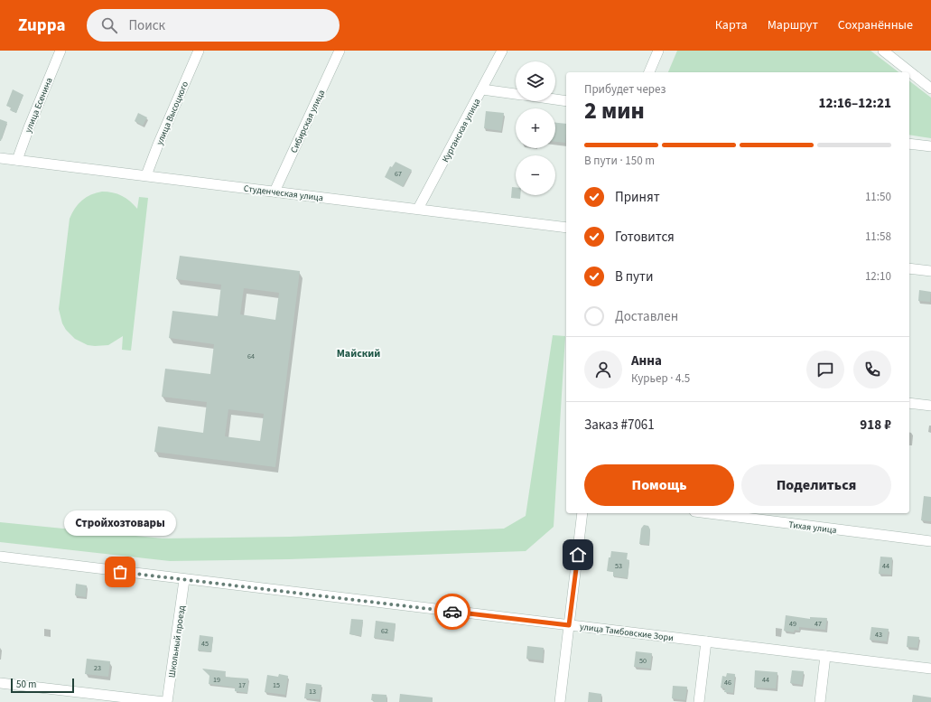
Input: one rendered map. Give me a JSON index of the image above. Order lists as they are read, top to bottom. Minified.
{"streets":{"street":["улица Есенина","улица Высоцкого","Сибирская улица","Курганская улица","Студенческая улица","Тихая улица","улица Тамбовские Зори","Школьный проезд"]},"crossings":[["улица Есенина","Студенческая улица"],["улица Высоцкого","Студенческая улица"],["Сибирская улица","Студенческая улица"],["Курганская улица","Студенческая улица"],["улица Тамбовские Зори","Школьный проезд"]],"districts":["Майский"],"places":["Стройхозтовары"],"house_numbers":["67","64","53","44","49","47","62","43","45","50","23","19","44","46","17","15","13"],"scale_bar":"50 m","page":{"header":"Zuppa","search":"Поиск","nav":["Карта","Маршрут","Сохранённые"],"map_buttons":["+","−"],"heading":["2 мин","Прибудет через","12:16–12:21"],"panel":["Анна","Курьер · 4.5","Заказ #7061","918 ₽"],"bar":"В пути · 150 m","list":[["Принят","11:50"],["Готовится","11:58"],["В пути","12:10"],"Доставлен"],"buttons":["Помощь","Поделиться"],"bubble":"Стройхозтовары","scale":"50 m"}}
